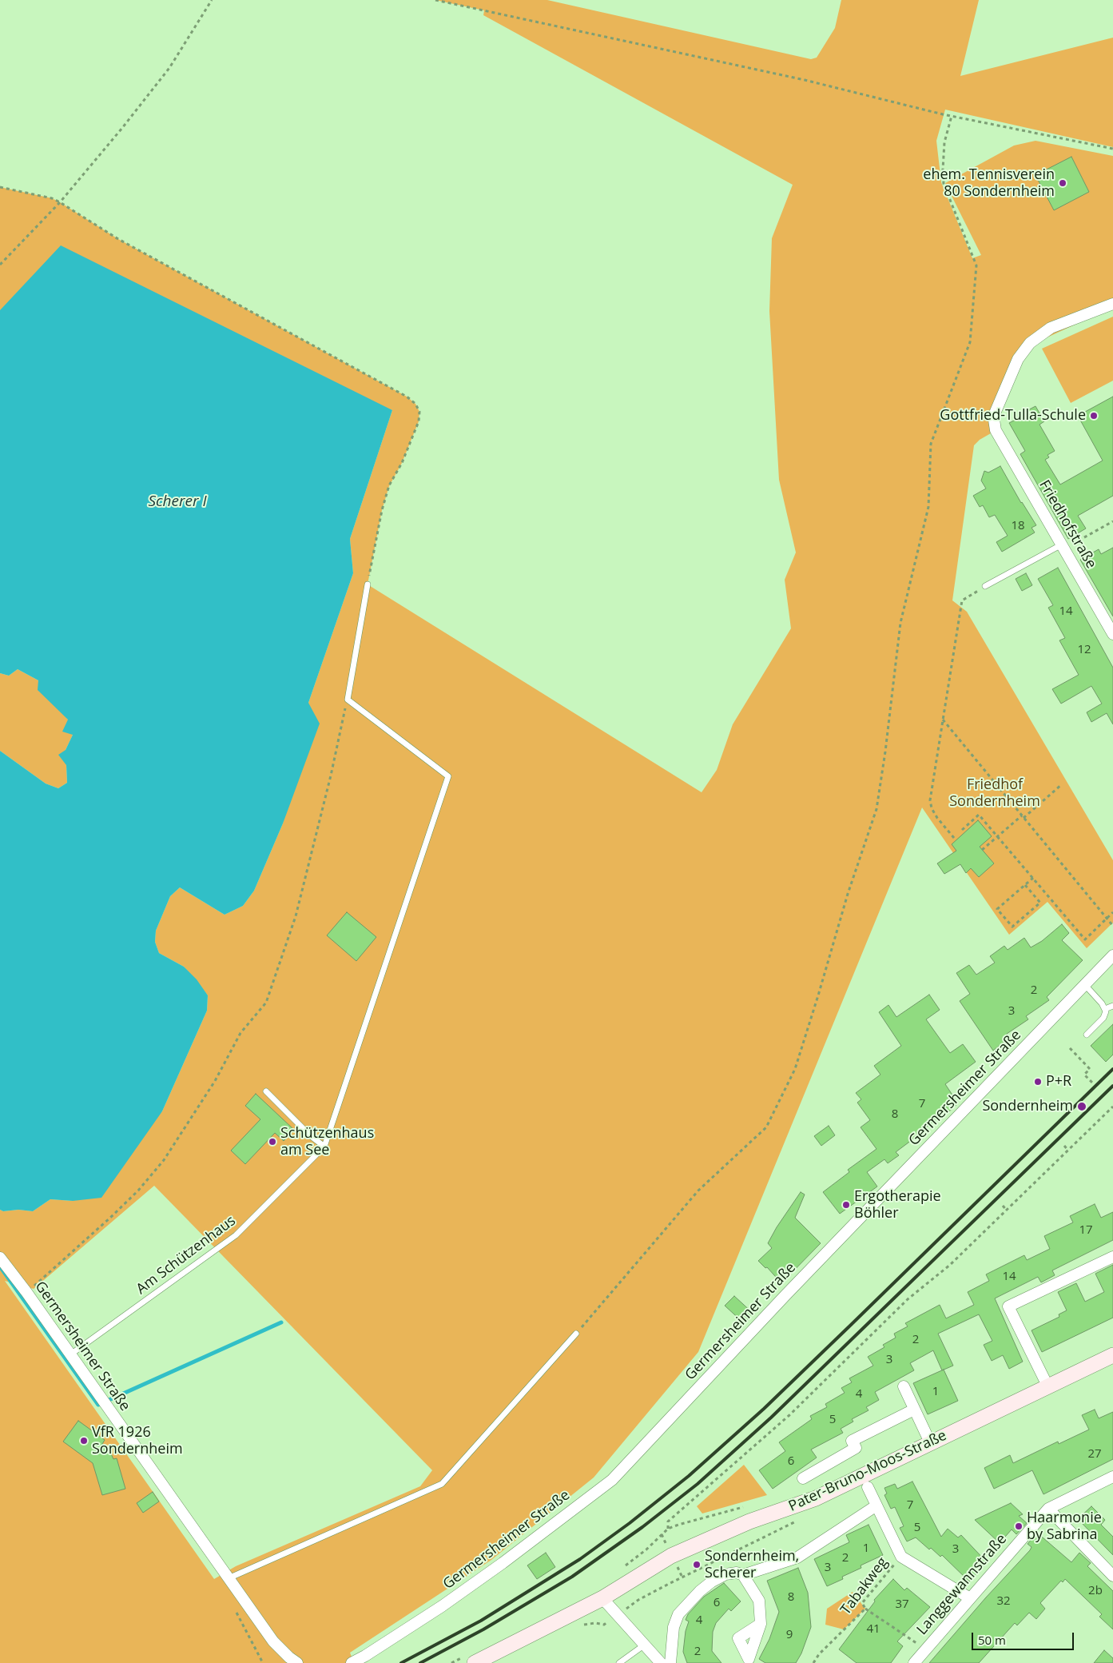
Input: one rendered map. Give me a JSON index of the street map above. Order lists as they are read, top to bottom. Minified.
{"streets":{"main road":["Pater-Bruno-Moos-Straße"],"street":["Friedhofstraße","Germersheimer Straße","Langgewannstraße"],"lane":["Am Schützenhaus"],"path":["Tabakweg"]},"crossings":[["Germersheimer Straße","Am Schützenhaus"]],"water":["Scherer I"],"parks":["Friedhof Sondernheim"],"places":["ehem. Tennisverein 80 Sondernheim","Gottfried-Tulla-Schule","P+R","Sondernheim","Schützenhaus am See","Ergotherapie Böhler","VfR 1926 Sondernheim","Haarmonie by Sabrina","Sondernheim, Scherer"],"house_numbers":["18","14","12","2","3","7","8","17","14","2","3","1","4","5","27","6","7","5","1","3","2","3","2b","8","32","6","37","4","41","9","2"],"scale_bar":"50 m"}
